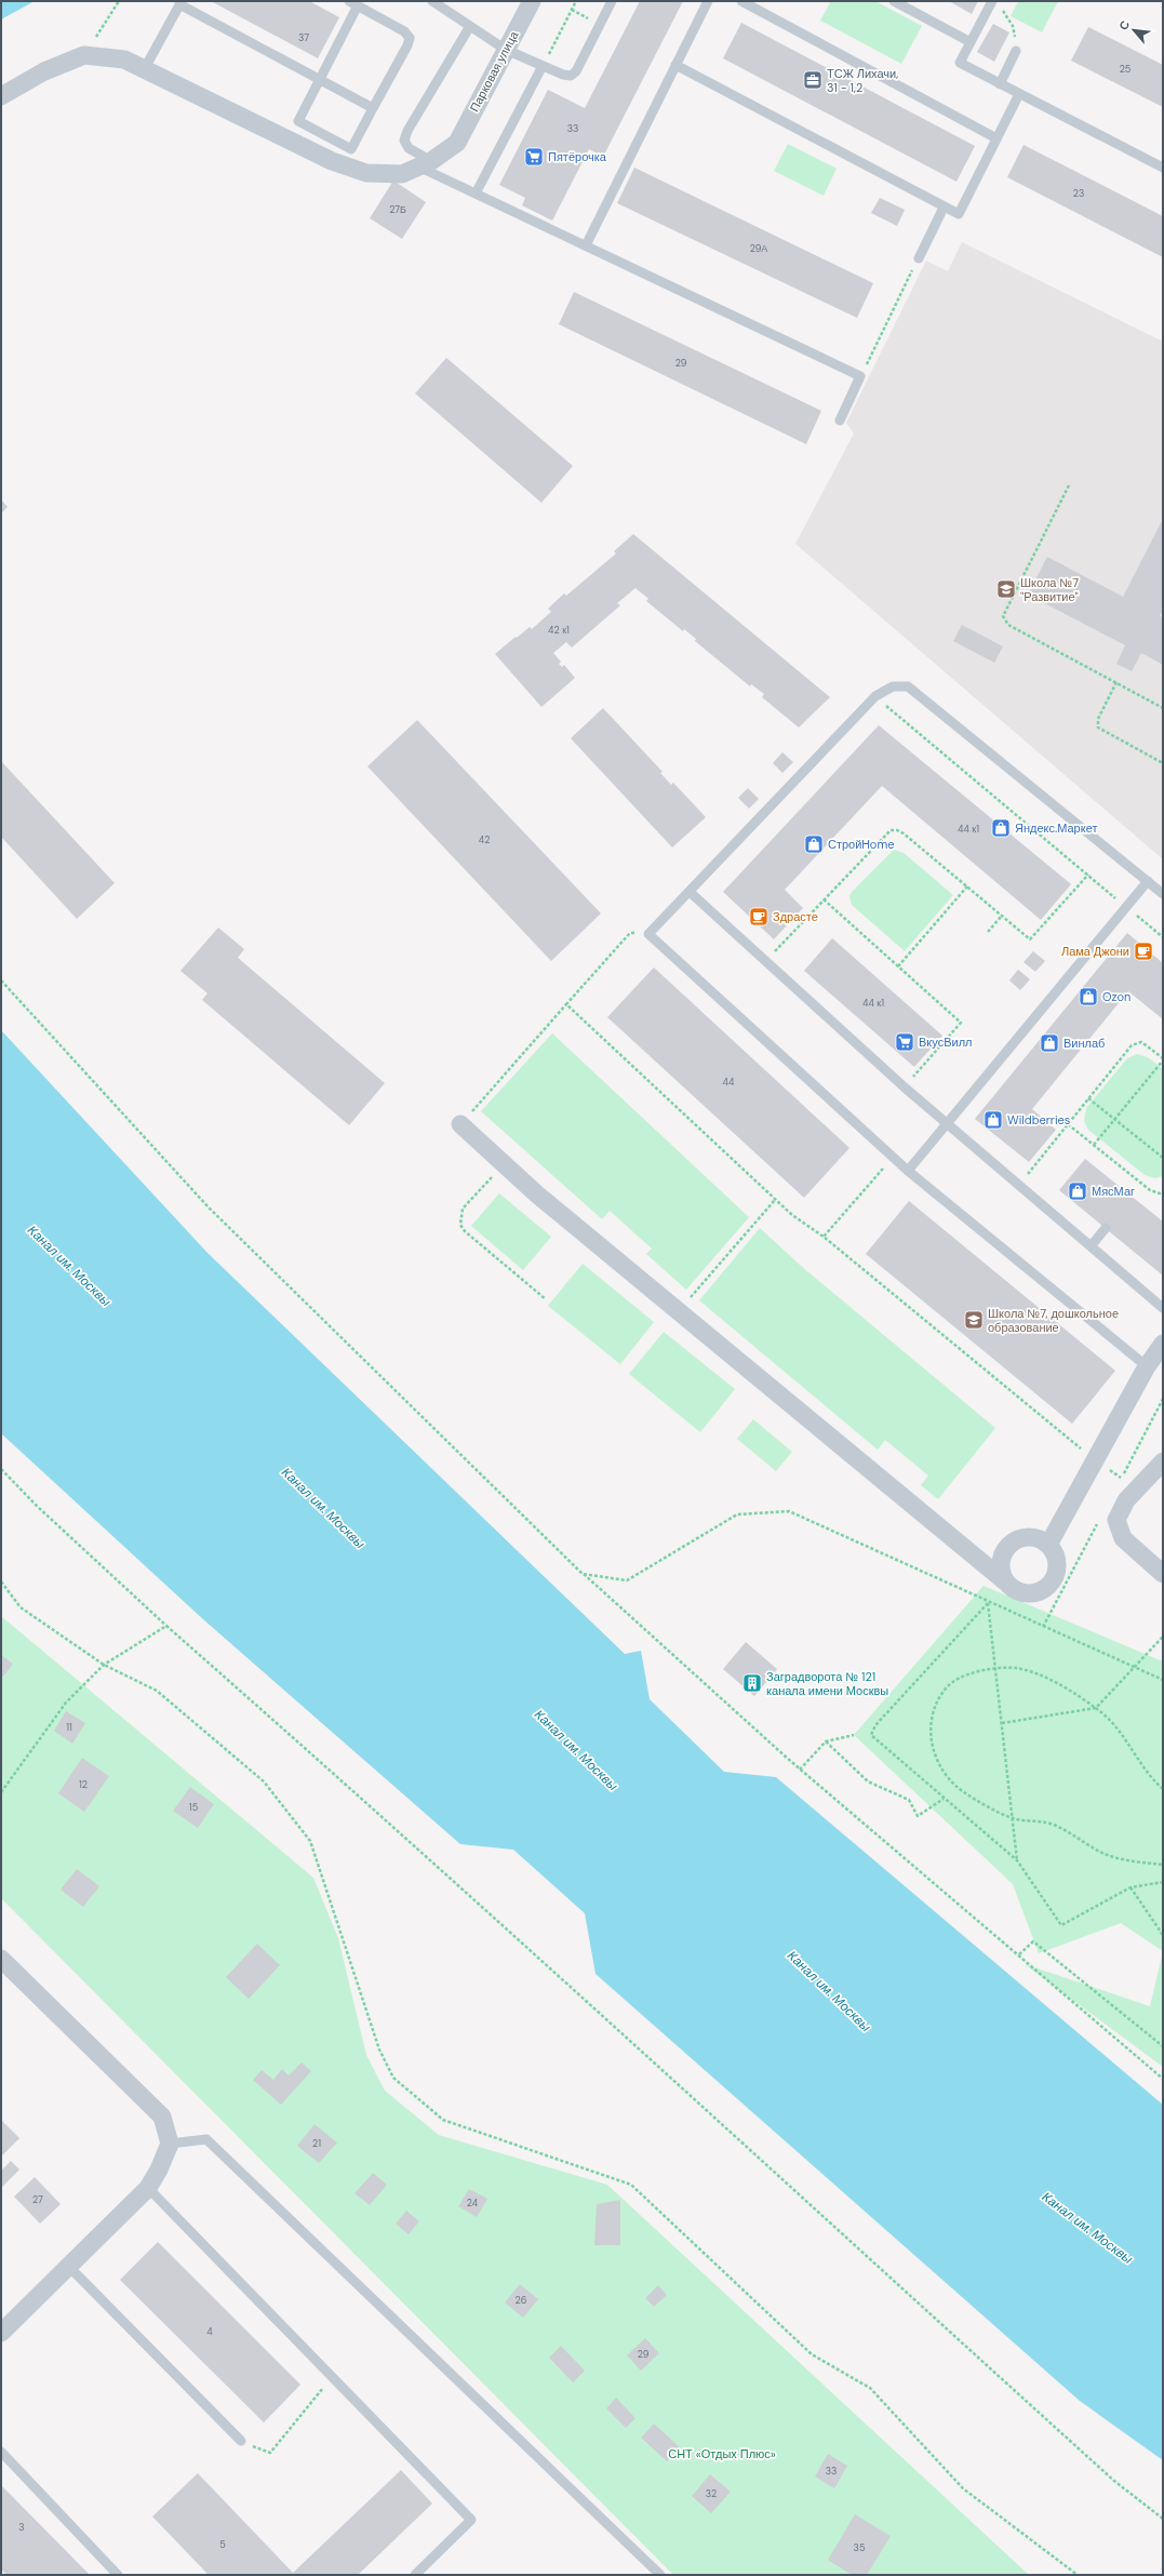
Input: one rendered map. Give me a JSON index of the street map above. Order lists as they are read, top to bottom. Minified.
{"streets":{"street":["Парковая улица"]},"water":["Канал им. Москвы"],"parks":["СНТ «Отдых Плюс»"],"places":{"office":["ТСЖ Лихачи, 31 - 1,2"],"supermarket":["Пятёрочка","ВкусВилл"],"school or university":["Школа №7 \"Развитие\"","Школа №7, дошкольное образование"],"shop":["Яндекс.Маркет","СтройHome","Ozon","Винлаб","Wildberries","МясМаг"],"cafe":["Здрасте","Лама Джони"],"building":["Заградворота № 121 канала имени Москвы"]},"house_numbers":["37","25","33","23","27Б","29А","29","42 к1","44 к1","42","44 к1","44","11","12","15","21","27","24","26","4","29","33","32","3","5","35"],"north":"top left"}
